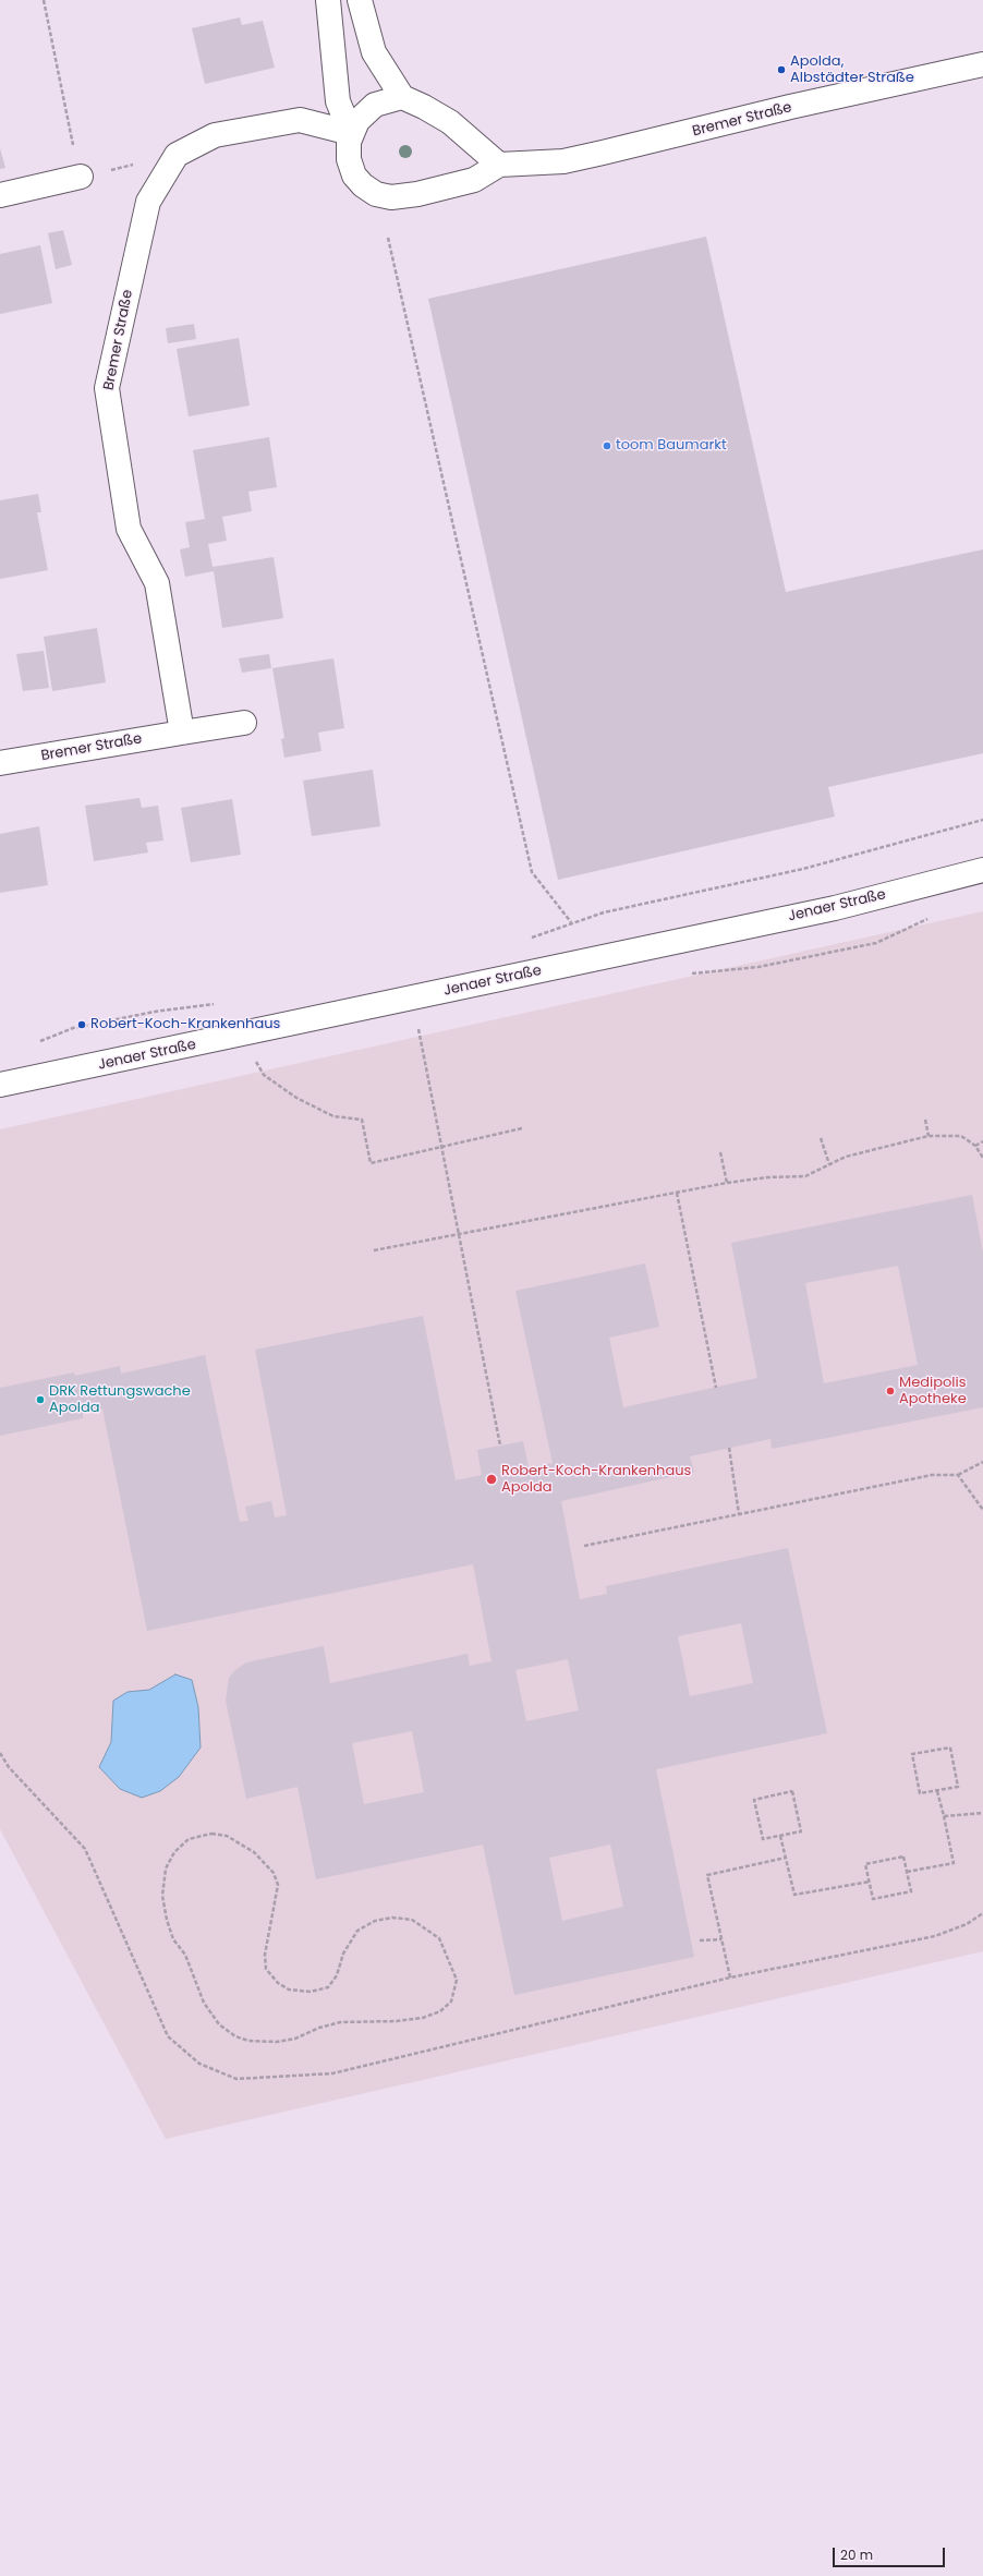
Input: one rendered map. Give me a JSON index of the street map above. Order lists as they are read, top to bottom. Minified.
{"streets":{"street":["Bremer Straße","Jenaer Straße"]},"places":["Apolda, Albstädter Straße","toom Baumarkt","Robert-Koch-Krankenhaus","Medipolis Apotheke","DRK Rettungswache Apolda","Robert-Koch-Krankenhaus Apolda"],"scale_bar":"20 m"}
